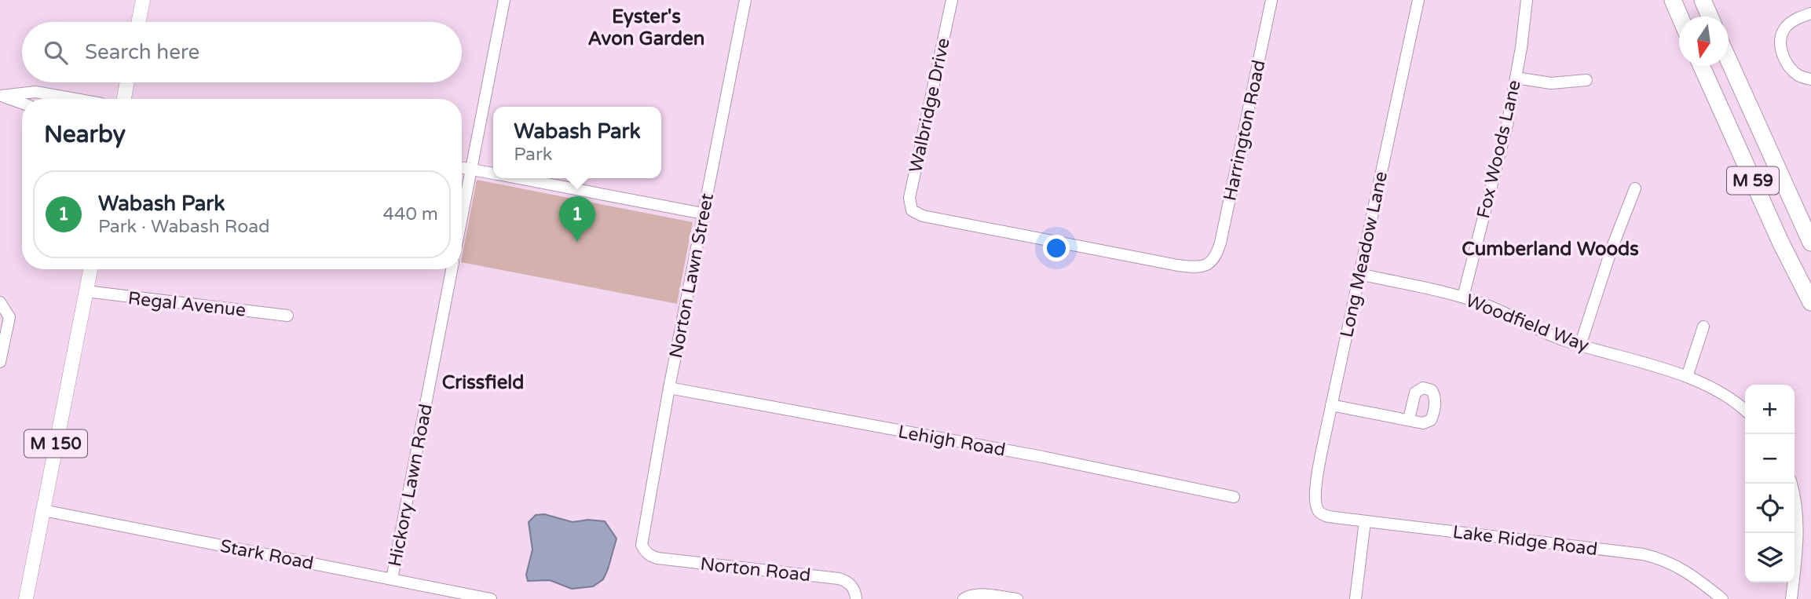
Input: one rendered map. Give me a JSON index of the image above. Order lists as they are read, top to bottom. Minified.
{"streets":{"highway":["M 59"],"main road":["M 150"],"street":["Walbridge Drive","Harrington Road","Fox Woods Lane","Long Meadow Lane","Norton Lawn Street","Regal Avenue","Woodfield Way","Lehigh Road","Hickory Lawn Road","Lake Ridge Road","Stark Road","Norton Road"]},"crossings":[["Walbridge Drive","Harrington Road"],["Fox Woods Lane","Woodfield Way"],["Long Meadow Lane","Woodfield Way"],["Long Meadow Lane","Lake Ridge Road"],["Norton Lawn Street","Lehigh Road"],["Norton Lawn Street","Norton Road"],["Regal Avenue","M 150"],["M 150","Stark Road"],["Hickory Lawn Road","Stark Road"]],"districts":["Eyster's Avon Garden","Cumberland Woods","Crissfield"],"north":"bottom","page":{"search":"Search here","heading":"Nearby","popup":["Wabash Park","Park"],"list":[{"mark":"1","name":"Wabash Park","note":"Park · Wabash Road","value":"440 m"}],"pins":"1","map_buttons":["+","−"]}}
